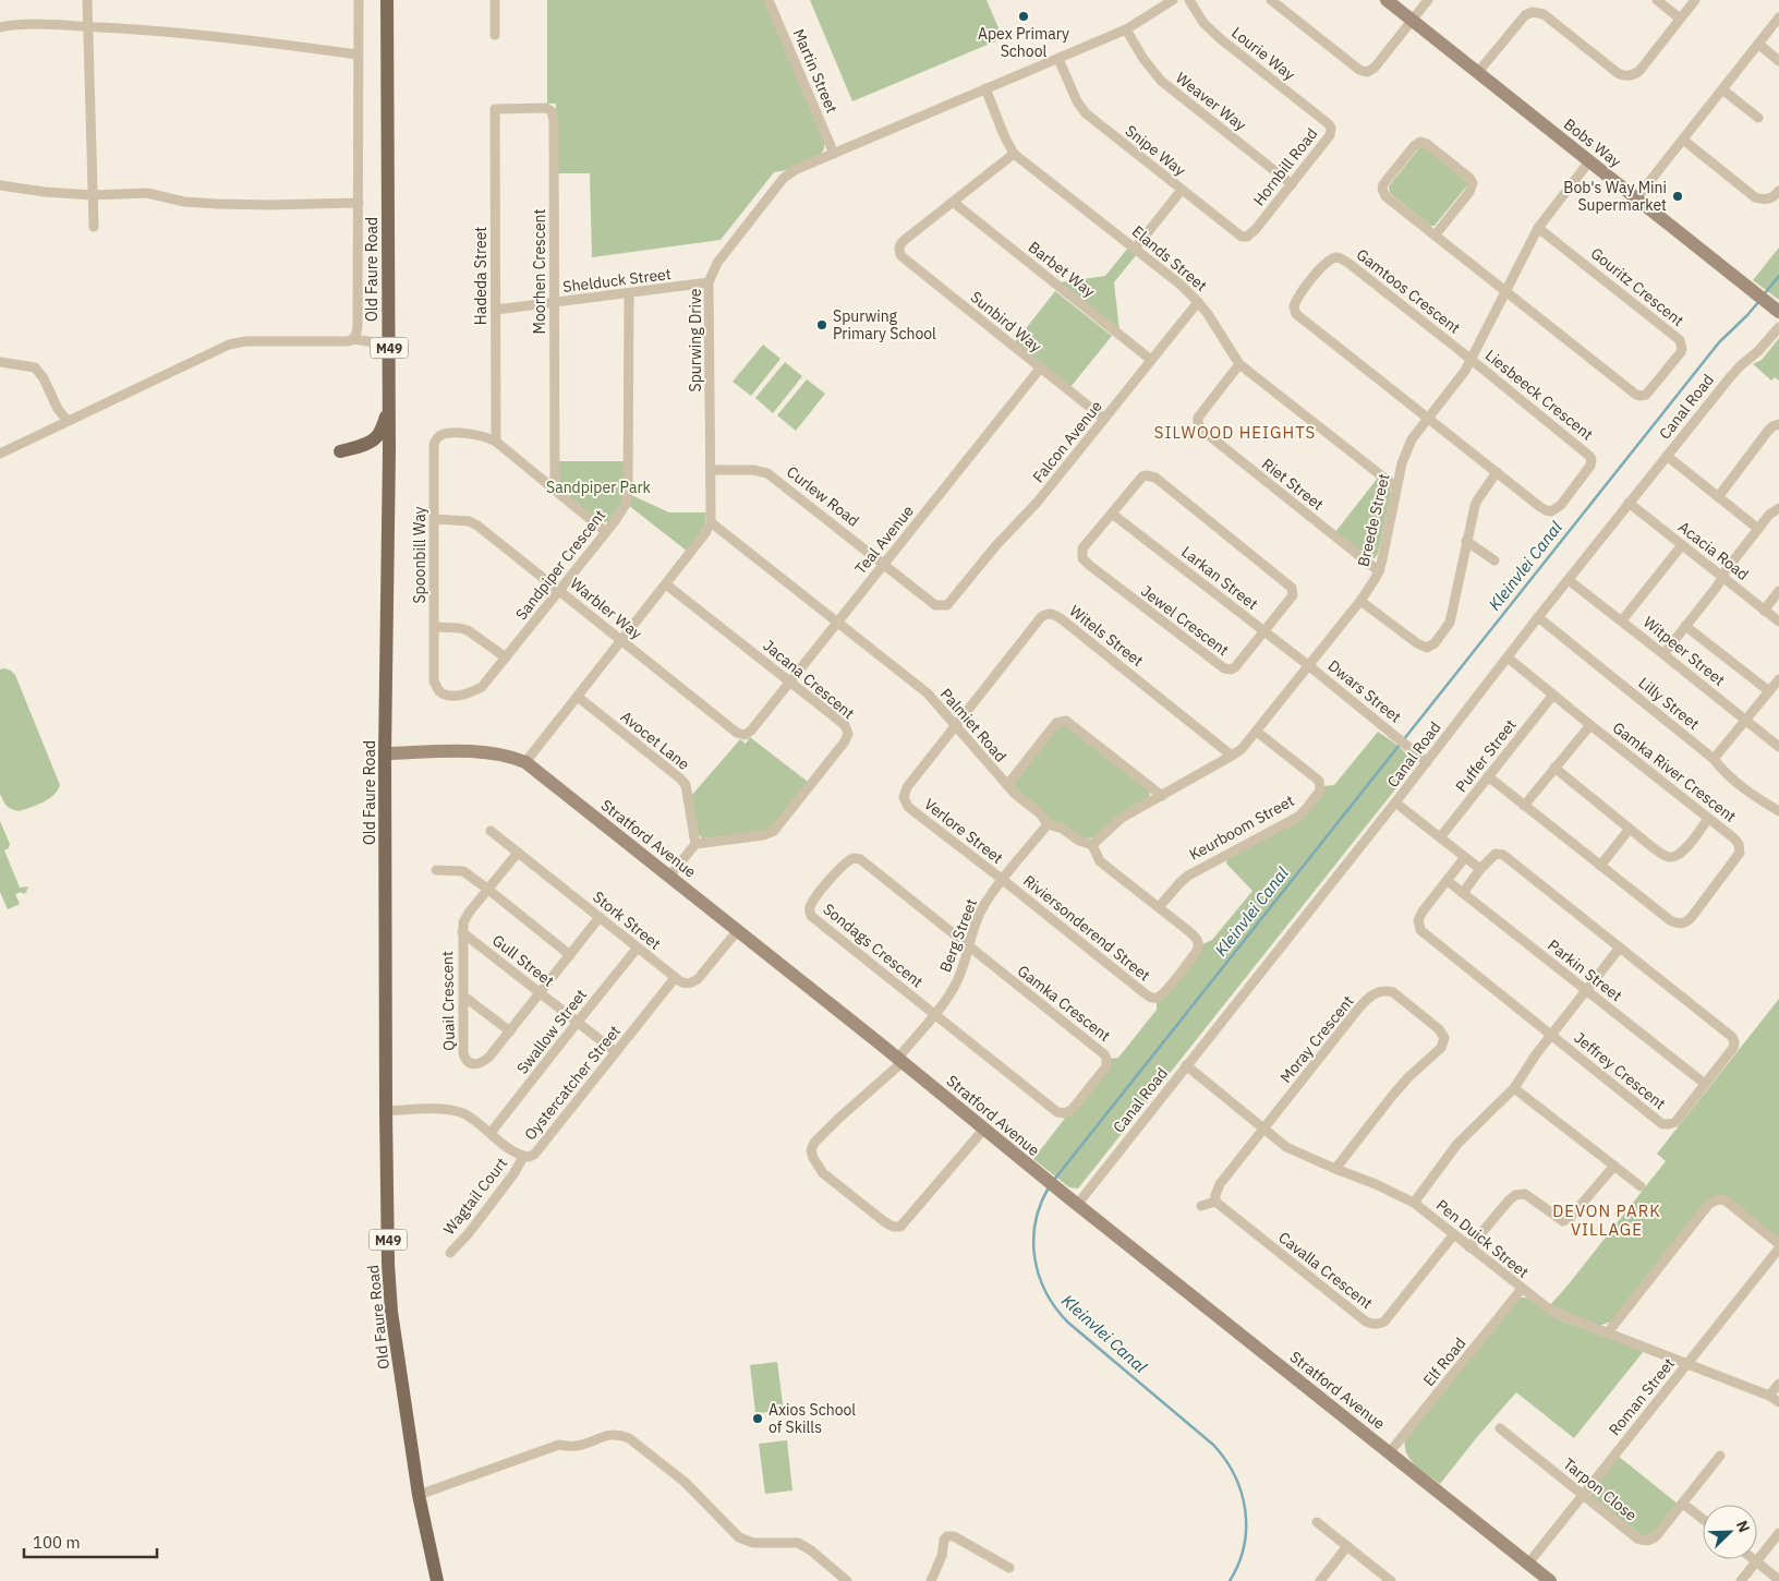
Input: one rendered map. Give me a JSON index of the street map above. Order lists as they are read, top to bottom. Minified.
{"streets":{"main road":["Old Faure Road","M49"],"street":["Lourie Way","Martin Street","Weaver Way","Bobs Way","Snipe Way","Hornbill Road","Elands Street","Barbet Way","Moorhen Crescent","Hadeda Street","Shelduck Street","Gouritz Crescent","Gamtoos Crescent","Sunbird Way","Spurwing Drive","Liesbeeck Crescent","Canal Road","Falcon Avenue","Riet Street","Curlew Road","Breede Street","Teal Avenue","Acacia Road","Spoonbill Way","Sandpiper Crescent","Larkan Street","Warbler Way","Jewel Crescent","Witels Street","Witpeer Street","Jacana Crescent","Dwars Street","Lilly Street","Palmiet Road","Avocet Lane","Puffer Street","Gamka River Crescent","Keurboom Street","Verlore Street","Stratford Avenue","Stork Street","Riviersonderend Street","Berg Street","Sondags Crescent","Gull Street","Parkin Street","Quail Crescent","Gamka Crescent","Swallow Street","Moray Crescent","Jeffrey Crescent","Oystercatcher Street","Wagtail Court","Pen Duick Street","Cavalla Crescent","Elf Road","Roman Street","Tarpon Close"]},"crossings":[["Lourie Way","Hornbill Road"],["Martin Street","Spurwing Drive"],["Weaver Way","Hornbill Road"],["Weaver Way","Spurwing Drive"],["Bobs Way","Breede Street"],["Snipe Way","Hornbill Road"],["Snipe Way","Spurwing Drive"],["Elands Street","Spurwing Drive"],["Elands Street","Falcon Avenue"],["Elands Street","Riet Street"],["Elands Street","Breede Street"],["Old Faure Road","Stratford Avenue"],["Old Faure Road","Oystercatcher Street"],["Barbet Way","Sunbird Way"],["Barbet Way","Falcon Avenue"],["Moorhen Crescent","Hadeda Street"],["Moorhen Crescent","Shelduck Street"],["Hadeda Street","Shelduck Street"],["Hadeda Street","Spoonbill Way"],["Shelduck Street","Spurwing Drive"],["Shelduck Street","Sandpiper Crescent"],["Gouritz Crescent","Breede Street"],["Gamtoos Crescent","Liesbeeck Crescent"],["Gamtoos Crescent","Breede Street"],["Sunbird Way","Falcon Avenue"],["Sunbird Way","Teal Avenue"],["Spurwing Drive","Curlew Road"],["Spurwing Drive","Palmiet Road"],["Liesbeeck Crescent","Breede Street"],["Canal Road","Acacia Road"],["Canal Road","Witpeer Street"],["Canal Road","Dwars Street"],["Canal Road","Lilly Street"],["Canal Road","Stratford Avenue"],["Canal Road","Pen Duick Street"],["Falcon Avenue","Curlew Road"],["Riet Street","Breede Street"],["Curlew Road","Teal Avenue"],["Breede Street","Larkan Street"],["Breede Street","Witels Street"],["Breede Street","Dwars Street"],["Breede Street","Palmiet Road"],["Breede Street","Keurboom Street"],["Teal Avenue","Warbler Way"],["Teal Avenue","Jacana Crescent"],["Teal Avenue","Palmiet Road"],["Spoonbill Way","Sandpiper Crescent"],["Spoonbill Way","Warbler Way"],["Sandpiper Crescent","Warbler Way"],["Larkan Street","Jewel Crescent"],["Larkan Street","Dwars Street"],["Witels Street","Palmiet Road"],["Witels Street","Verlore Street"],["Jacana Crescent","Avocet Lane"],["Palmiet Road","Keurboom Street"],["Palmiet Road","Verlore Street"],["Palmiet Road","Riviersonderend Street"],["Palmiet Road","Berg Street"],["Puffer Street","Gamka River Crescent"],["Verlore Street","Riviersonderend Street"],["Verlore Street","Berg Street"],["Stratford Avenue","Berg Street"],["Stratford Avenue","Elf Road"],["Stratford Avenue","Roman Street"],["Stork Street","Quail Crescent"],["Stork Street","Swallow Street"],["Stork Street","Oystercatcher Street"],["Riviersonderend Street","Berg Street"],["Berg Street","Sondags Crescent"],["Berg Street","Gamka Crescent"],["Sondags Crescent","Gamka Crescent"],["Gull Street","Quail Crescent"],["Gull Street","Swallow Street"],["Gull Street","Oystercatcher Street"],["Parkin Street","Jeffrey Crescent"],["Swallow Street","Oystercatcher Street"],["Moray Crescent","Pen Duick Street"],["Oystercatcher Street","Wagtail Court"],["Pen Duick Street","Cavalla Crescent"],["Pen Duick Street","Elf Road"],["Pen Duick Street","Roman Street"],["Roman Street","Tarpon Close"]],"districts":["SILWOOD HEIGHTS","DEVON PARK VILLAGE"],"water":["Kleinvlei Canal"],"parks":["Sandpiper Park"],"places":["Apex Primary School","Bob's Way Mini Supermarket","Spurwing Primary School","Axios School of Skills"],"scale_bar":"100 m","north":"top right"}
